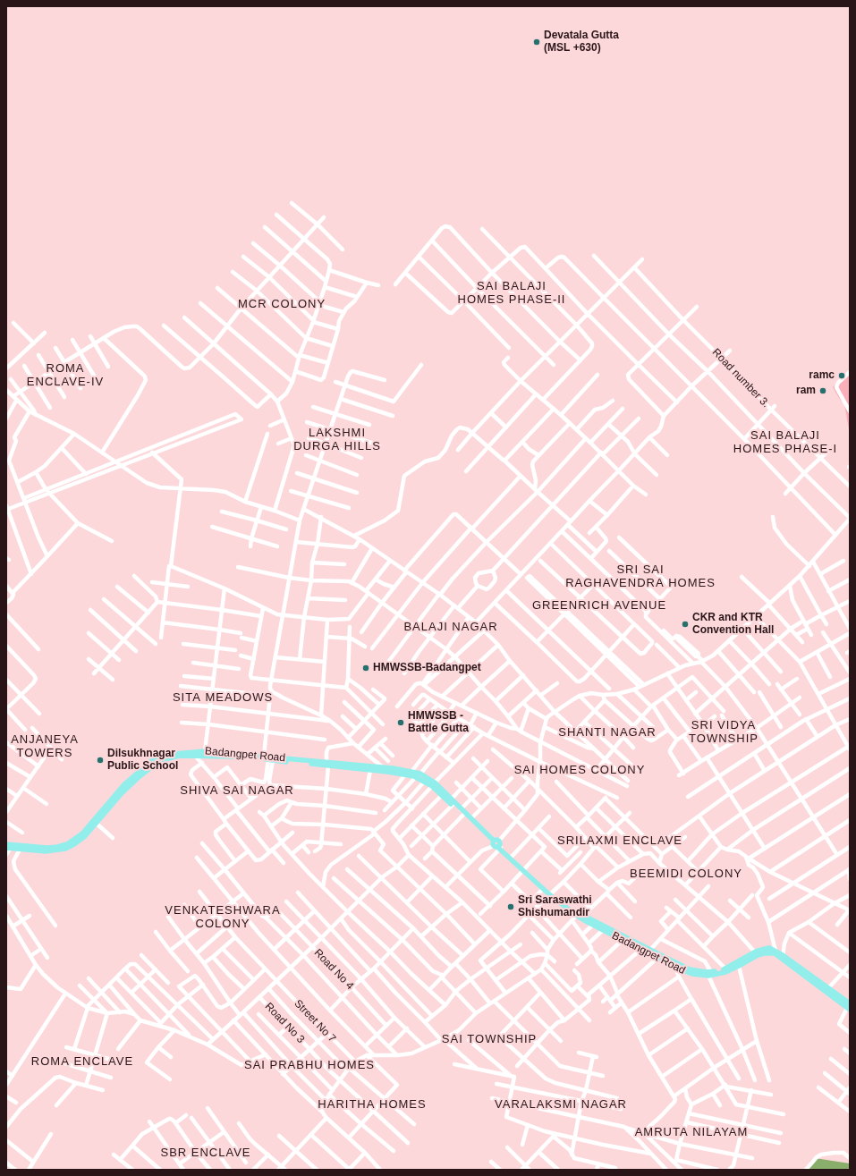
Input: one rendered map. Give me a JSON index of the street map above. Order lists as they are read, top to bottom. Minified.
{"streets":{"main road":["Badangpet Road"],"street":["Road number 3.","Road No 4","Street No 7","Road No 3"]},"districts":["SAI BALAJI HOMES PHASE-II","MCR COLONY","ROMA ENCLAVE-IV","LAKSHMI DURGA HILLS","SAI BALAJI HOMES PHASE-I","SRI SAI RAGHAVENDRA HOMES","GREENRICH AVENUE","BALAJI NAGAR","SITA MEADOWS","SRI VIDYA TOWNSHIP","SHANTI NAGAR","ANJANEYA TOWERS","SAI HOMES COLONY","SHIVA SAI NAGAR","SRILAXMI ENCLAVE","BEEMIDI COLONY","VENKATESHWARA COLONY","SAI TOWNSHIP","ROMA ENCLAVE","SAI PRABHU HOMES","HARITHA HOMES","VARALAKSMI NAGAR","AMRUTA NILAYAM","SBR ENCLAVE"],"places":["Devatala Gutta (MSL +630)","ramc","ram","CKR and KTR Convention Hall","HMWSSB-Badangpet","HMWSSB - Battle Gutta","Dilsukhnagar Public School","Sri Saraswathi Shishumandir"]}
